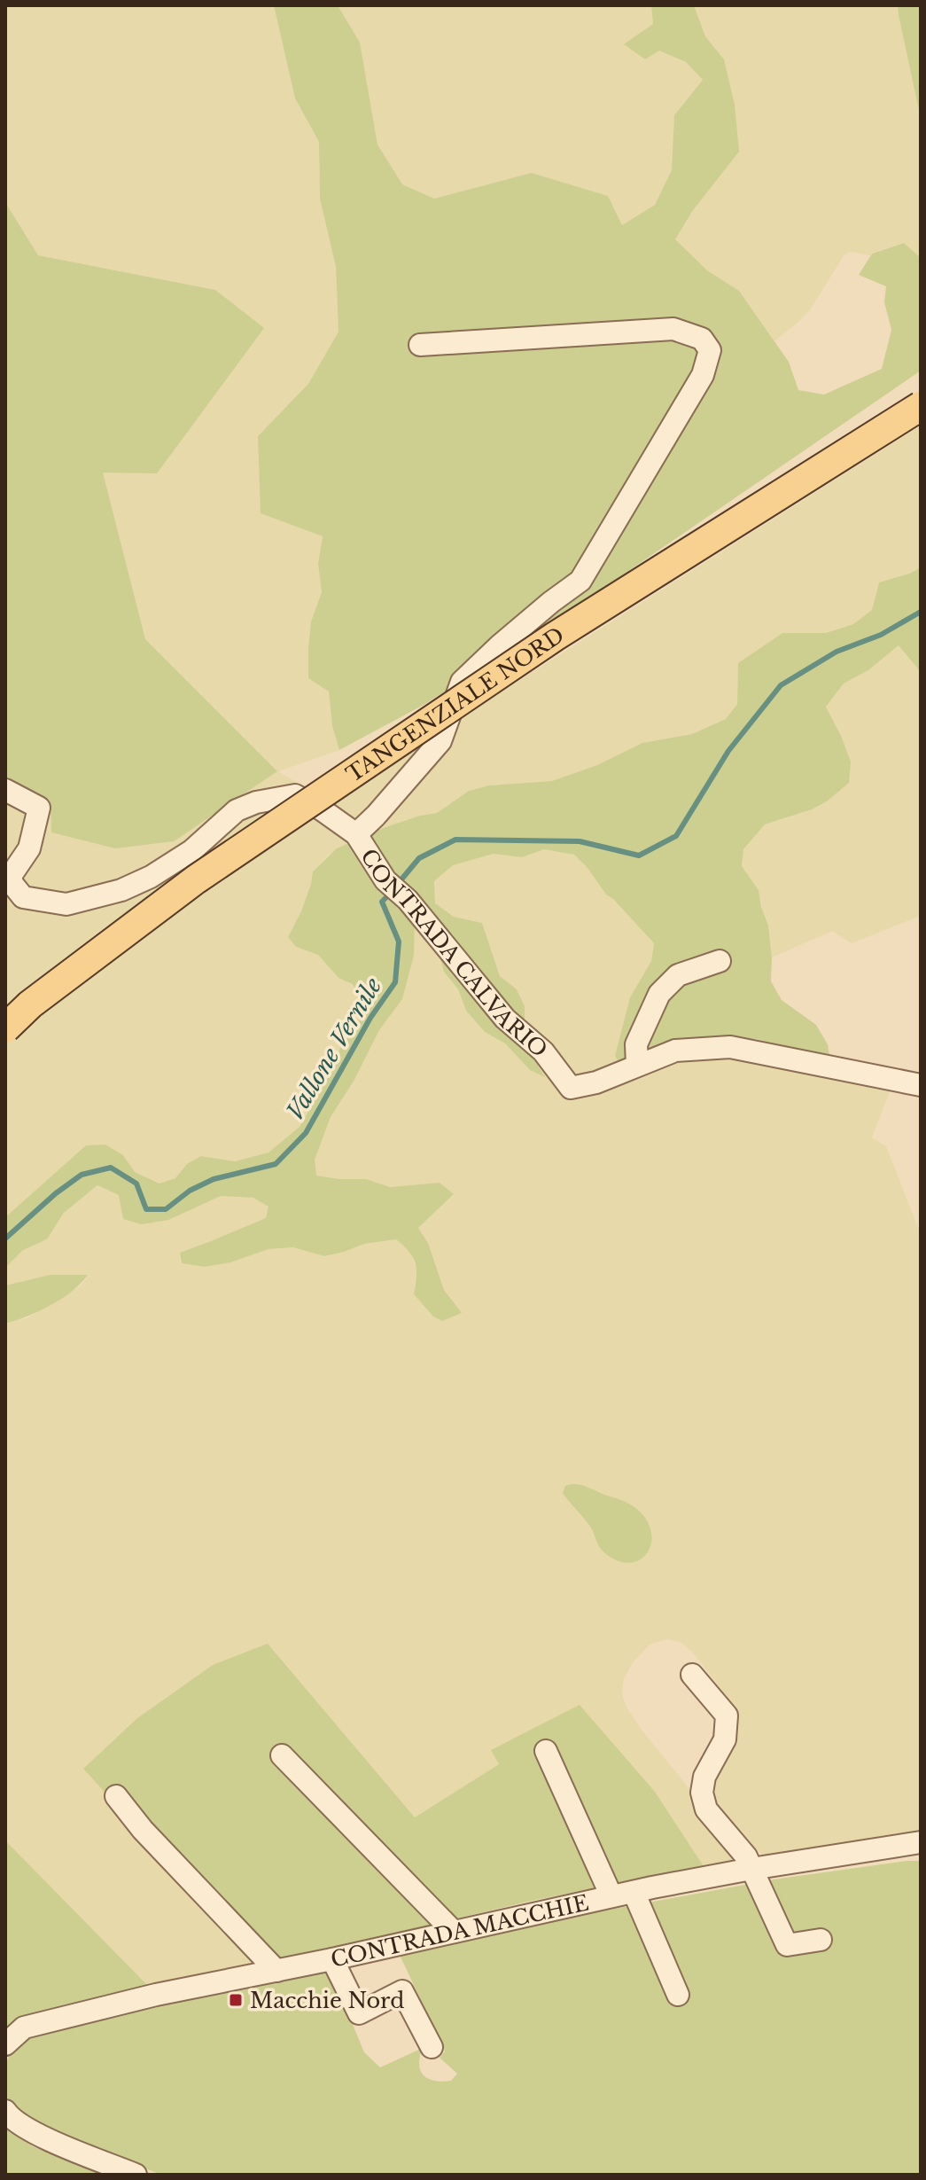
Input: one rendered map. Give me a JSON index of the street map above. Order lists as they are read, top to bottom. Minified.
{"streets":{"main road":["TANGENZIALE NORD"],"street":["CONTRADA CALVARIO","CONTRADA MACCHIE"]},"water":["Vallone Vernile"],"places":{"transit":["Macchie Nord"]}}
